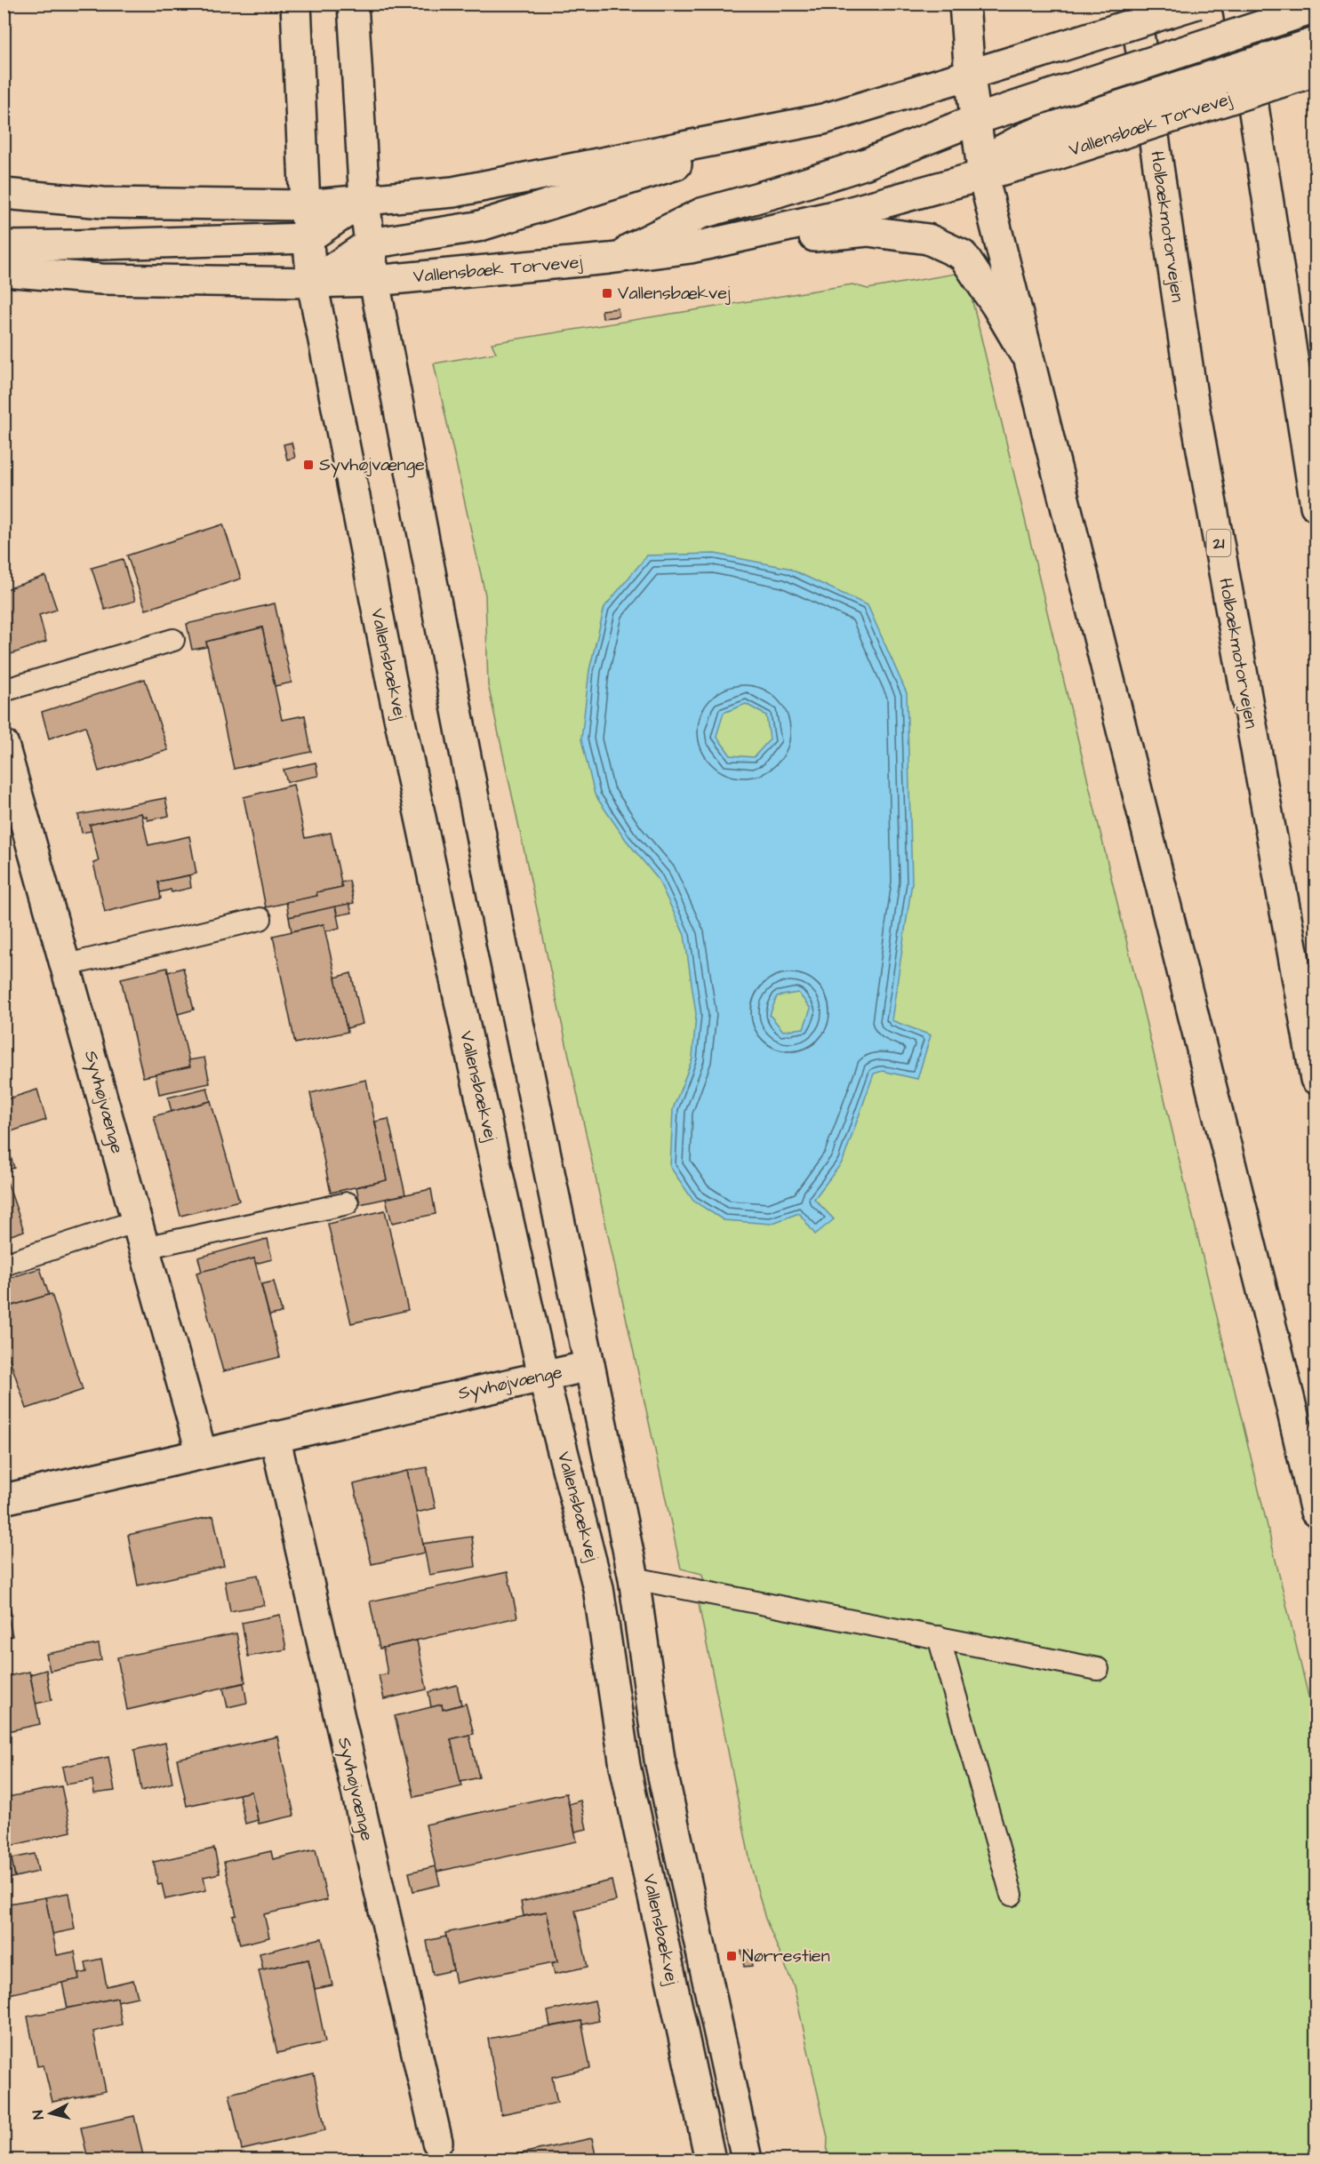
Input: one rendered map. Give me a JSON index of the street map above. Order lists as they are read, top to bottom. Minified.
{"streets":{"main road":["Vallensbæk Torvevej","Holbækmotorvejen","21","Vallensbækvej","Syvhøjvænge"]},"crossings":[["Vallensbæk Torvevej","Vallensbækvej"],["Vallensbækvej","Syvhøjvænge"]],"places":{"transit":["Vallensbækvej","Syvhøjvænge","Nørrestien"]},"north":"left"}
